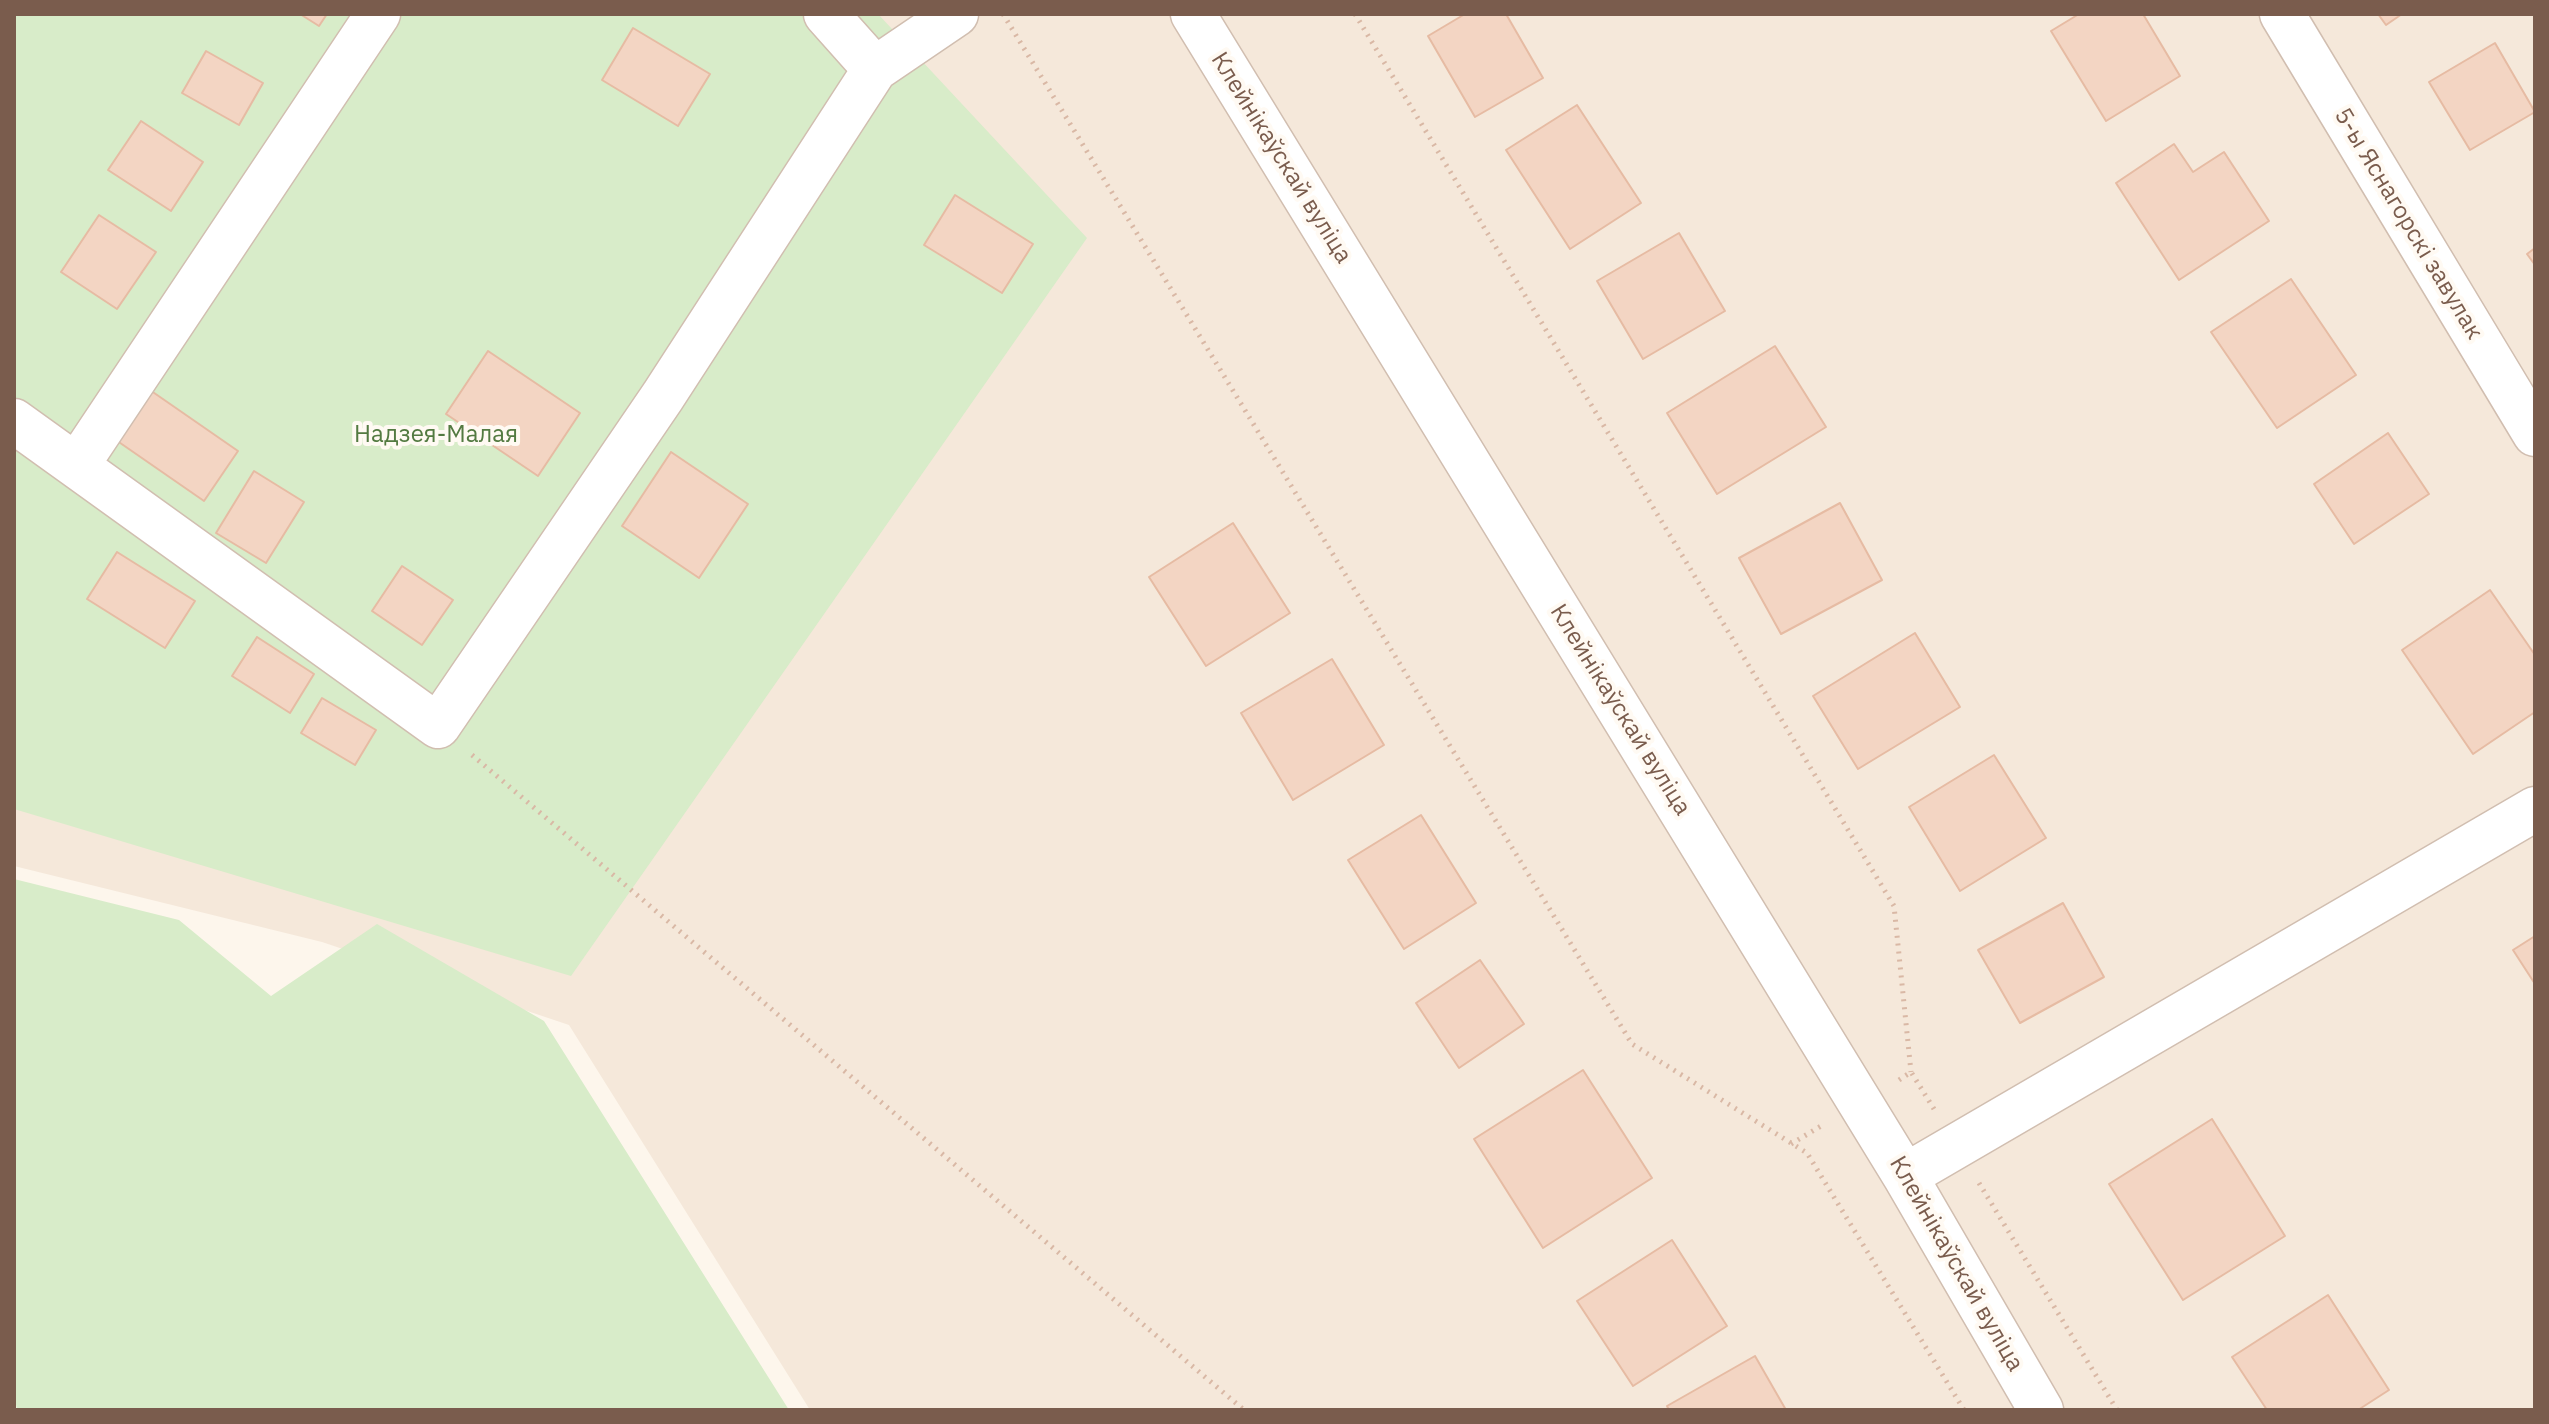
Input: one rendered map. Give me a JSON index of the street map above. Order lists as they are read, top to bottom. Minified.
{"streets":{"street":["Клейнікаўскай вуліца","5-ы Яснагорскі завулак"]},"parks":["Надзея-Малая"]}
